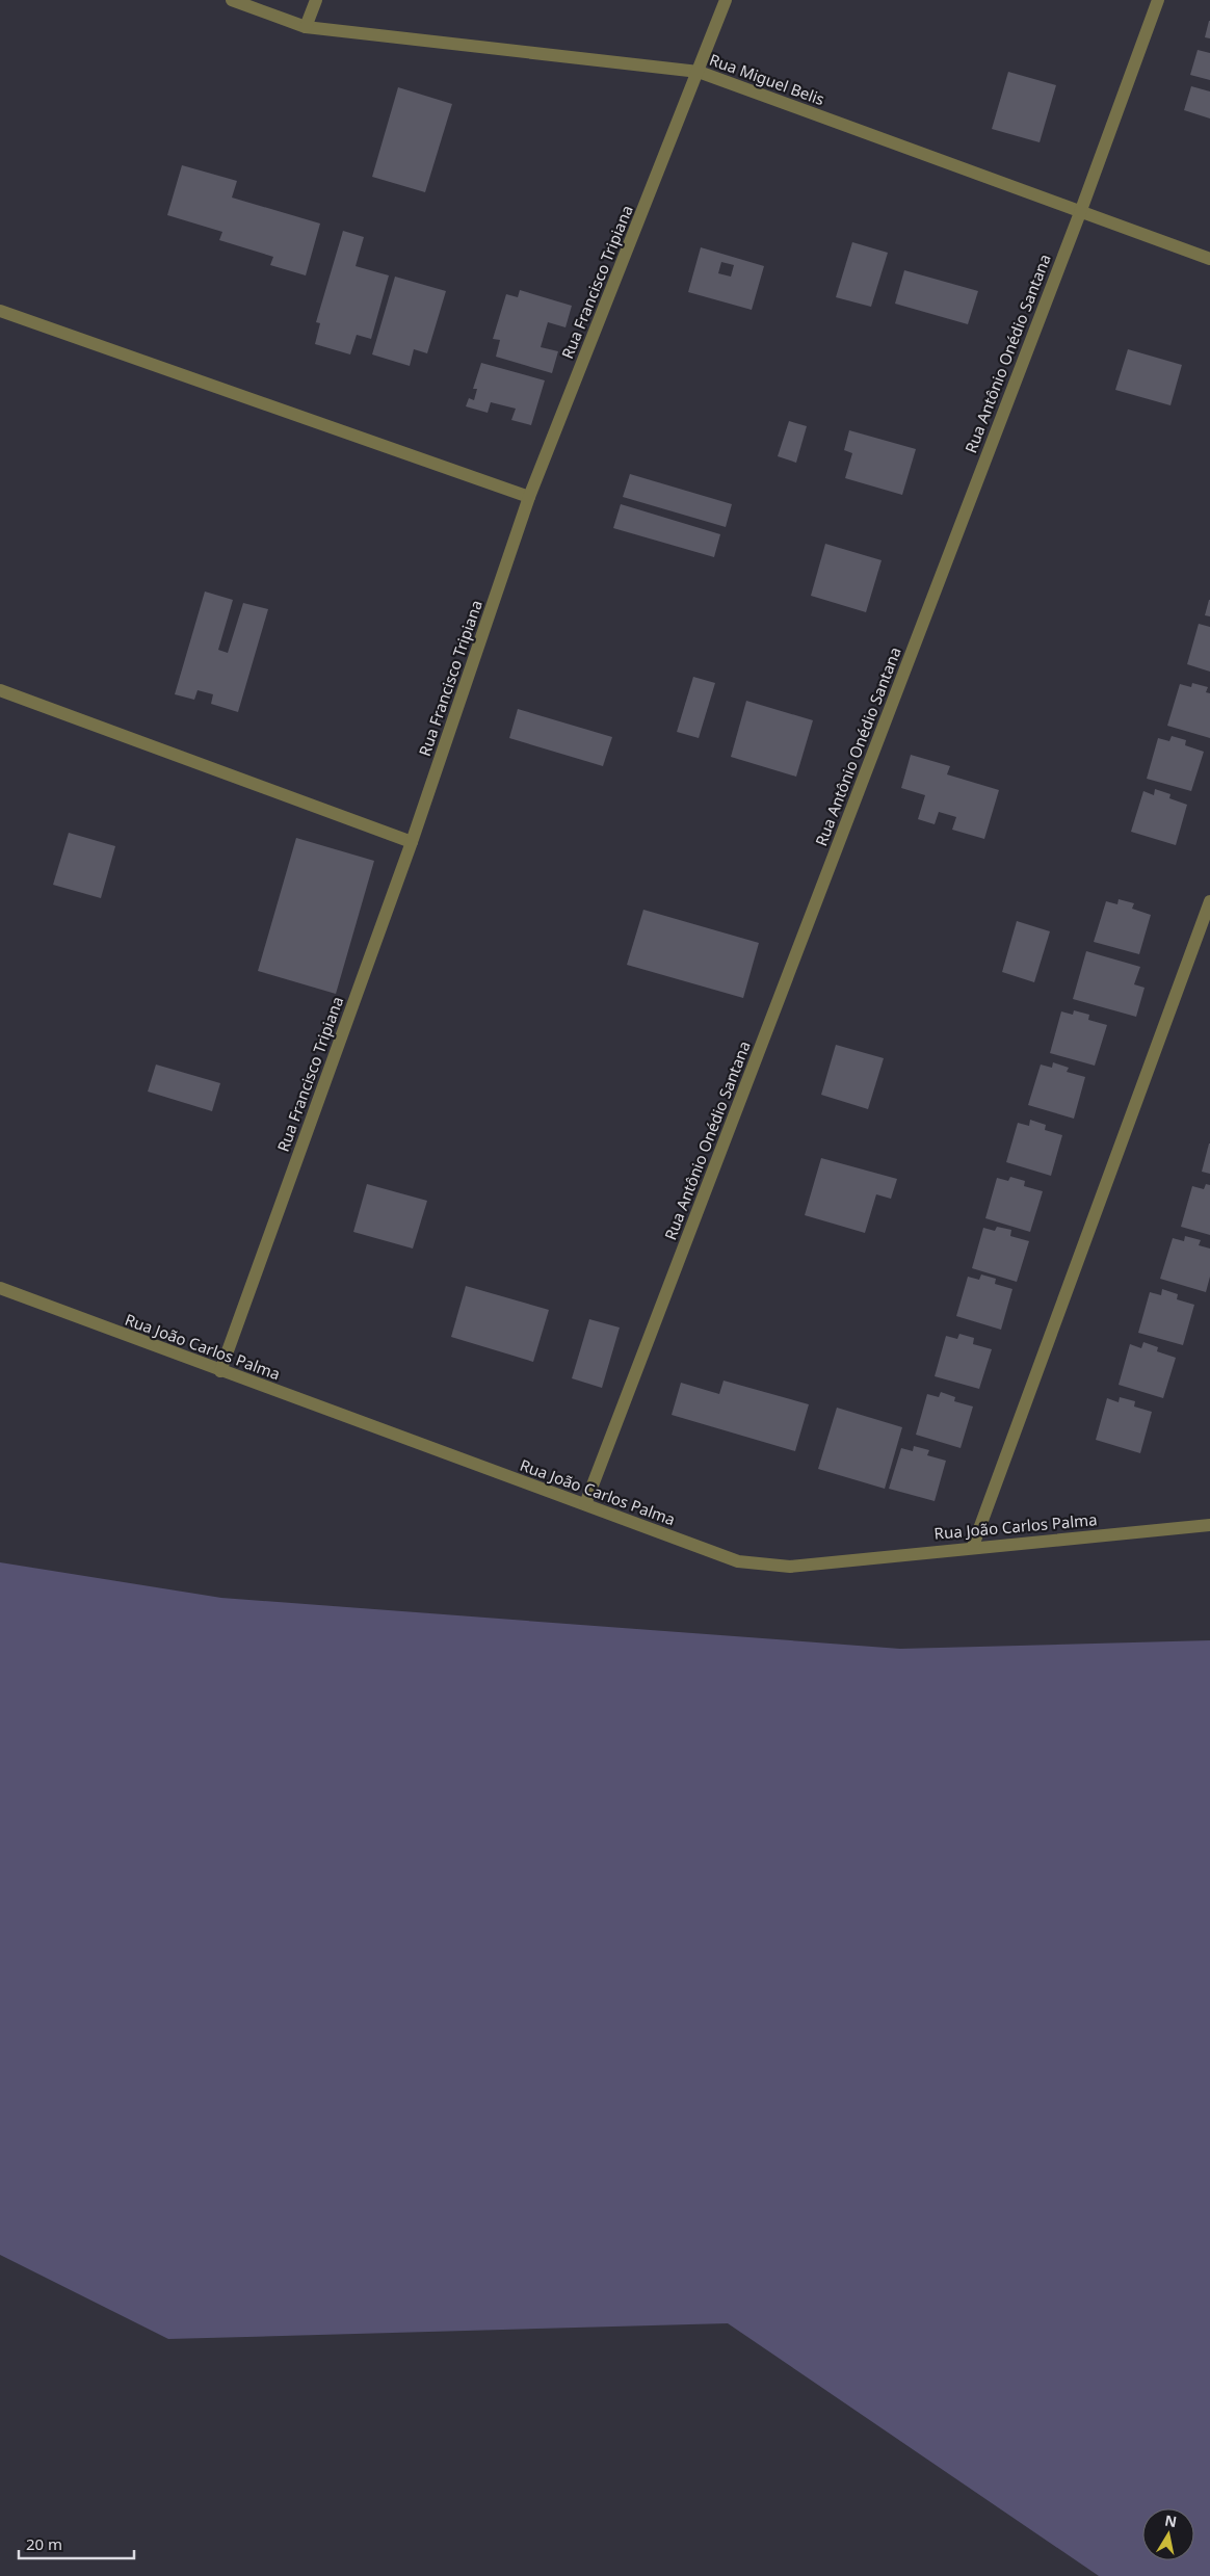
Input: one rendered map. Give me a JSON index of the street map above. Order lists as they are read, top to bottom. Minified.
{"streets":{"street":["Rua Miguel Belis","Rua Francisco Tripiana","Rua Antônio Onédio Santana","Rua João Carlos Palma"]},"crossings":[["Rua Miguel Belis","Rua Francisco Tripiana"],["Rua Miguel Belis","Rua Antônio Onédio Santana"],["Rua Francisco Tripiana","Rua João Carlos Palma"],["Rua Antônio Onédio Santana","Rua João Carlos Palma"]],"scale_bar":"20 m","north":"top"}
